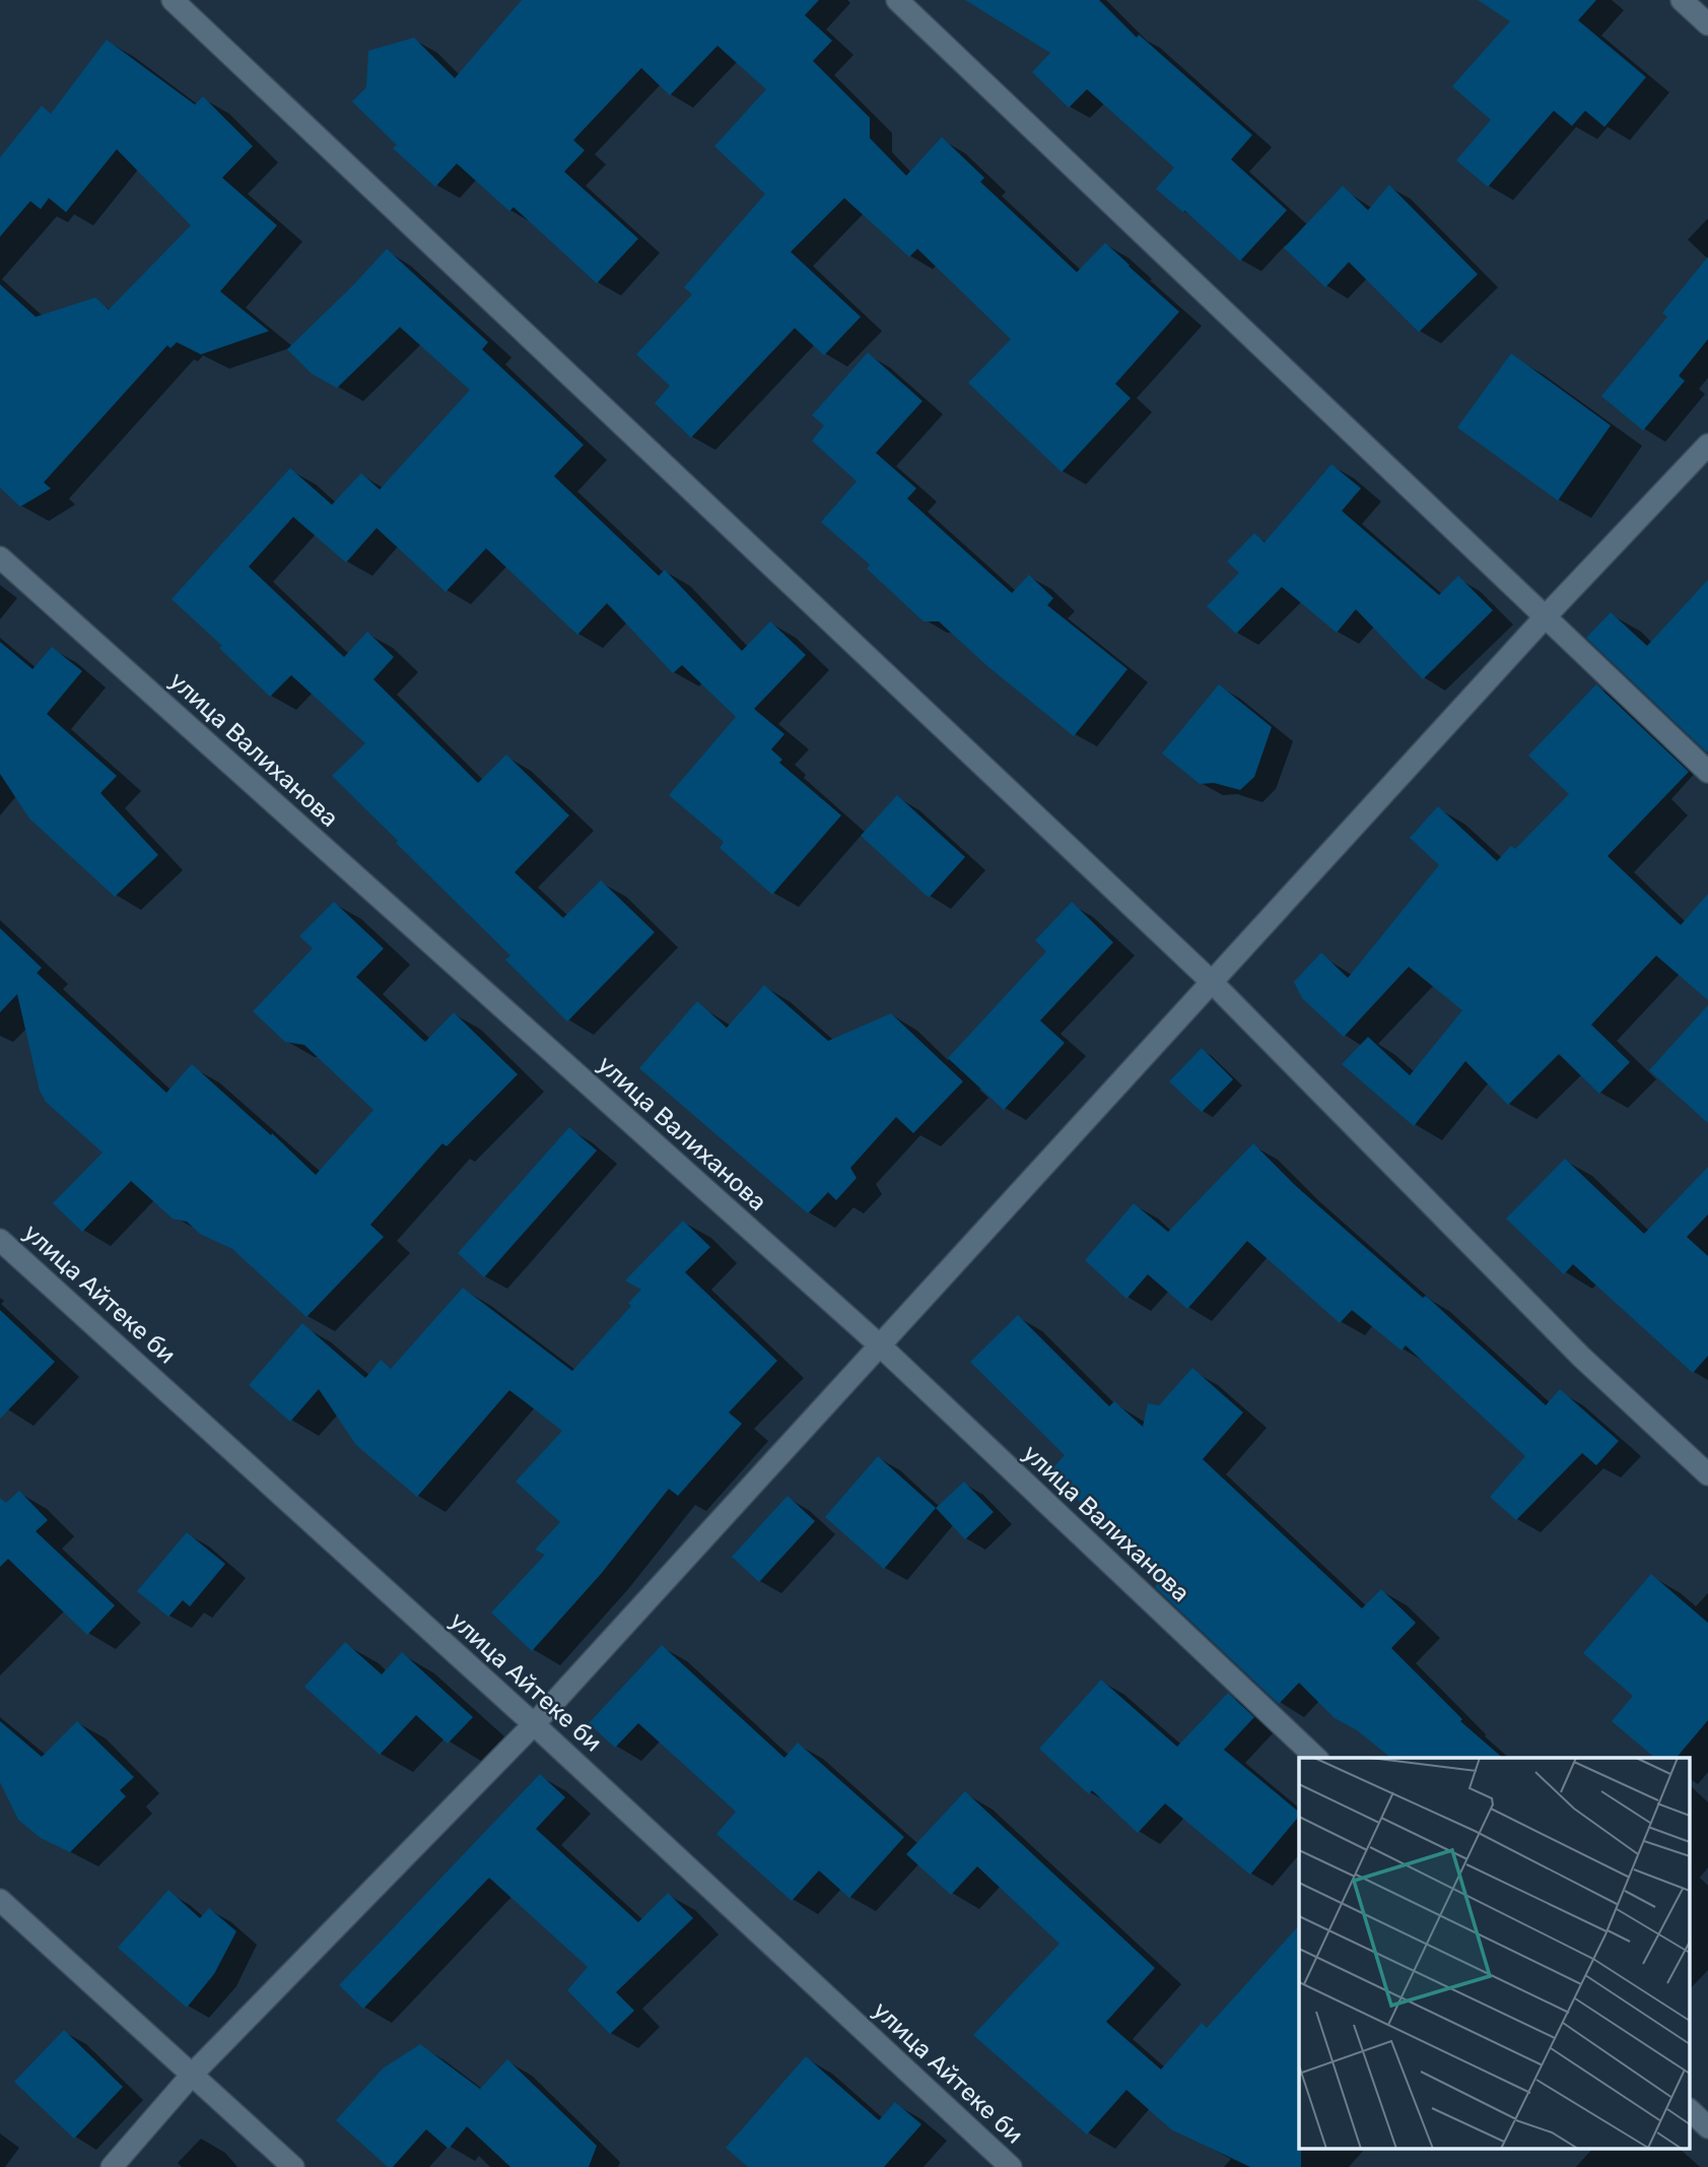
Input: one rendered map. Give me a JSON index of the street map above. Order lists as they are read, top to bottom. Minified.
{"streets":{"street":["улица Валиханова","улица Айтеке би"]}}
